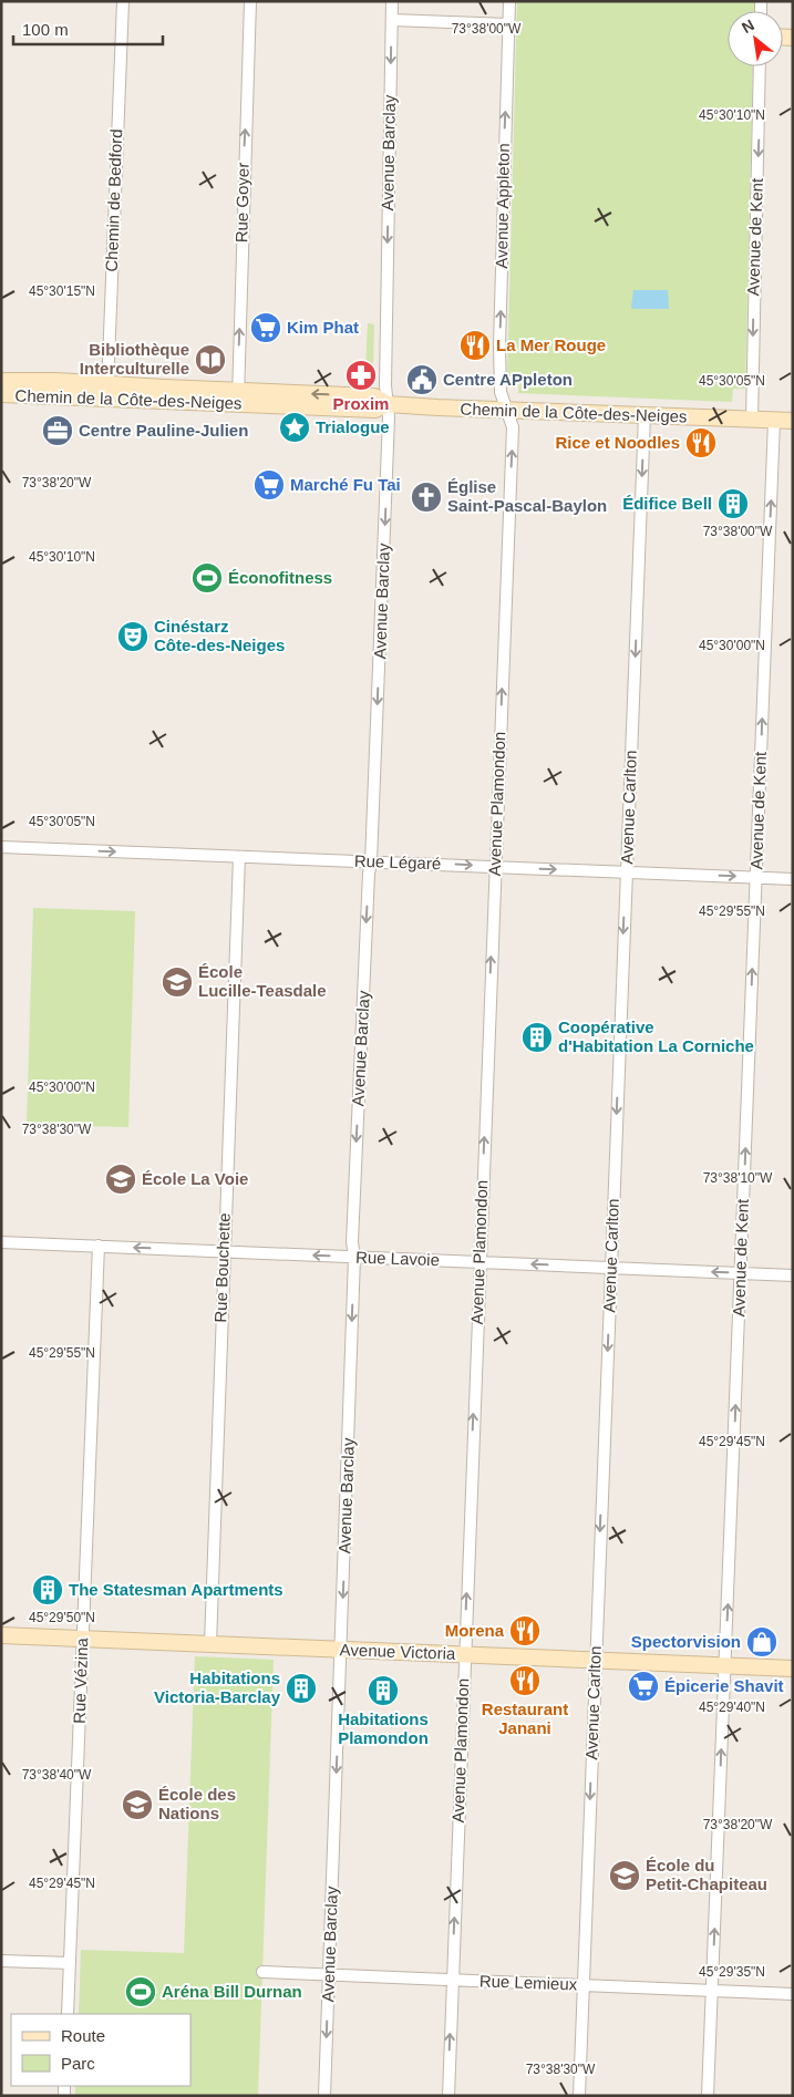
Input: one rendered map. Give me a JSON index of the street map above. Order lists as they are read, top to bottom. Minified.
{"streets":{"main road":["Chemin de la Côte-des-Neiges","Avenue Victoria"],"street":["Avenue Barclay","Chemin de Bedford","Rue Goyer","Avenue Appleton","Avenue de Kent","Avenue Plamondon","Avenue Carlton","Rue Légaré","Rue Lavoie","Rue Bouchette","Rue Vézina","Rue Lemieux"]},"crossings":[["Avenue Barclay","Chemin de la Côte-des-Neiges"],["Avenue Barclay","Rue Légaré"],["Avenue Barclay","Rue Lavoie"],["Avenue Barclay","Avenue Victoria"],["Avenue Barclay","Rue Lemieux"],["Chemin de Bedford","Chemin de la Côte-des-Neiges"],["Rue Goyer","Chemin de la Côte-des-Neiges"],["Avenue Appleton","Chemin de la Côte-des-Neiges"],["Avenue Appleton","Avenue Plamondon"],["Avenue de Kent","Chemin de la Côte-des-Neiges"],["Avenue de Kent","Rue Légaré"],["Avenue de Kent","Rue Lavoie"],["Avenue de Kent","Avenue Victoria"],["Avenue de Kent","Rue Lemieux"],["Chemin de la Côte-des-Neiges","Avenue Plamondon"],["Chemin de la Côte-des-Neiges","Avenue Carlton"],["Avenue Plamondon","Rue Légaré"],["Avenue Plamondon","Rue Lavoie"],["Avenue Plamondon","Avenue Victoria"],["Avenue Plamondon","Rue Lemieux"],["Avenue Carlton","Rue Légaré"],["Avenue Carlton","Rue Lavoie"],["Avenue Carlton","Avenue Victoria"],["Avenue Carlton","Rue Lemieux"],["Rue Légaré","Rue Bouchette"],["Rue Lavoie","Rue Bouchette"],["Rue Lavoie","Rue Vézina"],["Rue Bouchette","Avenue Victoria"],["Avenue Victoria","Rue Vézina"]],"one_way":["Avenue Barclay","Rue Goyer","Avenue Appleton","Avenue Plamondon","Avenue Carlton","Rue Légaré","Rue Lavoie"],"places":{"supermarket":["Kim Phat","Marché Fu Tai","Épicerie Shavit"],"restaurant":["La Mer Rouge","Rice et Noodles","Morena","Restaurant Janani"],"library":["Bibliothèque Interculturelle"],"pharmacy":["Proxim"],"public building":["Centre APpleton"],"place":["Trialogue"],"office":["Centre Pauline-Julien"],"church":["Église Saint-Pascal-Baylon"],"building":["Édifice Bell","Coopérative d'Habitation La Corniche","The Statesman Apartments","Habitations Victoria-Barclay","Habitations Plamondon"],"sports":["Éconofitness","Aréna Bill Durnan"],"theatre":["Cinéstarz Côte-des-Neiges"],"school or university":["École Lucille-Teasdale","École La Voie","École des Nations","École du Petit-Chapiteau"],"shop":["Spectorvision"]},"legend":["Route","Parc"],"scale_bar":"100 m","north":"top left","coordinates":["73°38'00\"W","45°30'10\"N","45°30'15\"N","45°30'05\"N","73°38'20\"W","45°30'00\"N","45°29'55\"N","73°38'30\"W","73°38'10\"W","45°29'45\"N","45°29'50\"N","45°29'40\"N","73°38'40\"W","45°29'35\"N"]}
